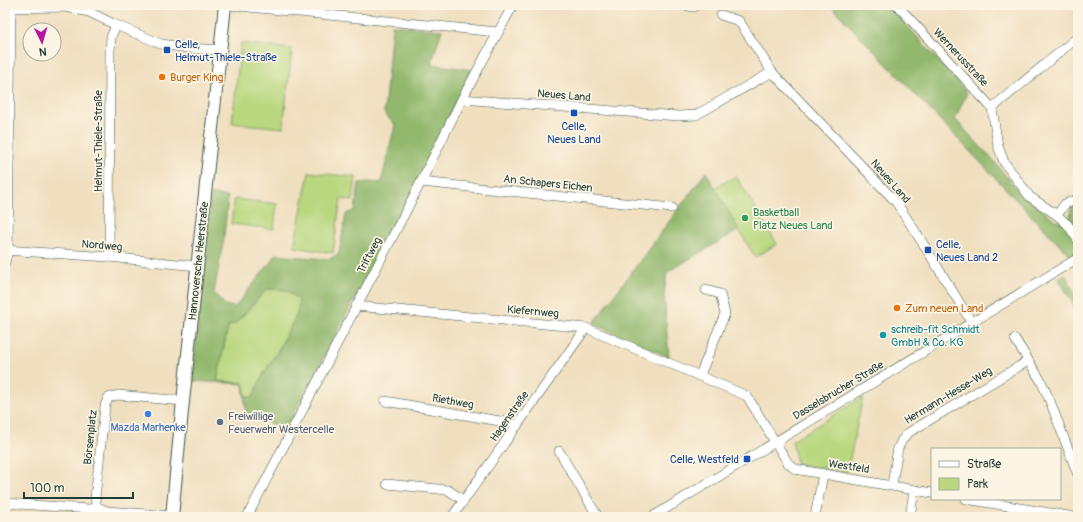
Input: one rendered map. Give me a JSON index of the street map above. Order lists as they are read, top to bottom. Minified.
{"streets":{"main road":["Hannoversche Heerstraße"],"street":["Wernerusstraße","Neues Land","Helmut-Thiele-Straße","An Schapers Eichen","Nordweg","Triftweg","Kiefernweg","Dasselsbrucher Straße","Hermann-Hesse-Weg","Riethweg","Hagenstraße","Börsenplatz","Westfeld"]},"crossings":[["Neues Land","Triftweg"],["Neues Land","Dasselsbrucher Straße"],["Helmut-Thiele-Straße","Nordweg"],["An Schapers Eichen","Triftweg"],["Nordweg","Hannoversche Heerstraße"],["Triftweg","Kiefernweg"],["Hannoversche Heerstraße","Börsenplatz"],["Kiefernweg","Dasselsbrucher Straße"],["Kiefernweg","Hagenstraße"],["Kiefernweg","Westfeld"],["Dasselsbrucher Straße","Westfeld"],["Hermann-Hesse-Weg","Westfeld"],["Riethweg","Hagenstraße"]],"places":{"transit":["Celle, Helmut-Thiele-Straße","Celle, Neues Land","Celle, Neues Land 2","Celle, Westfeld"],"other":["Burger King","Basketball Platz Neues Land","Zum neuen Land","schreib-fit Schmidt GmbH & Co. KG","Mazda Marhenke","Freiwillige Feuerwehr Westercelle"]},"legend":["Straße","Park"],"scale_bar":"100 m","north":"bottom"}
